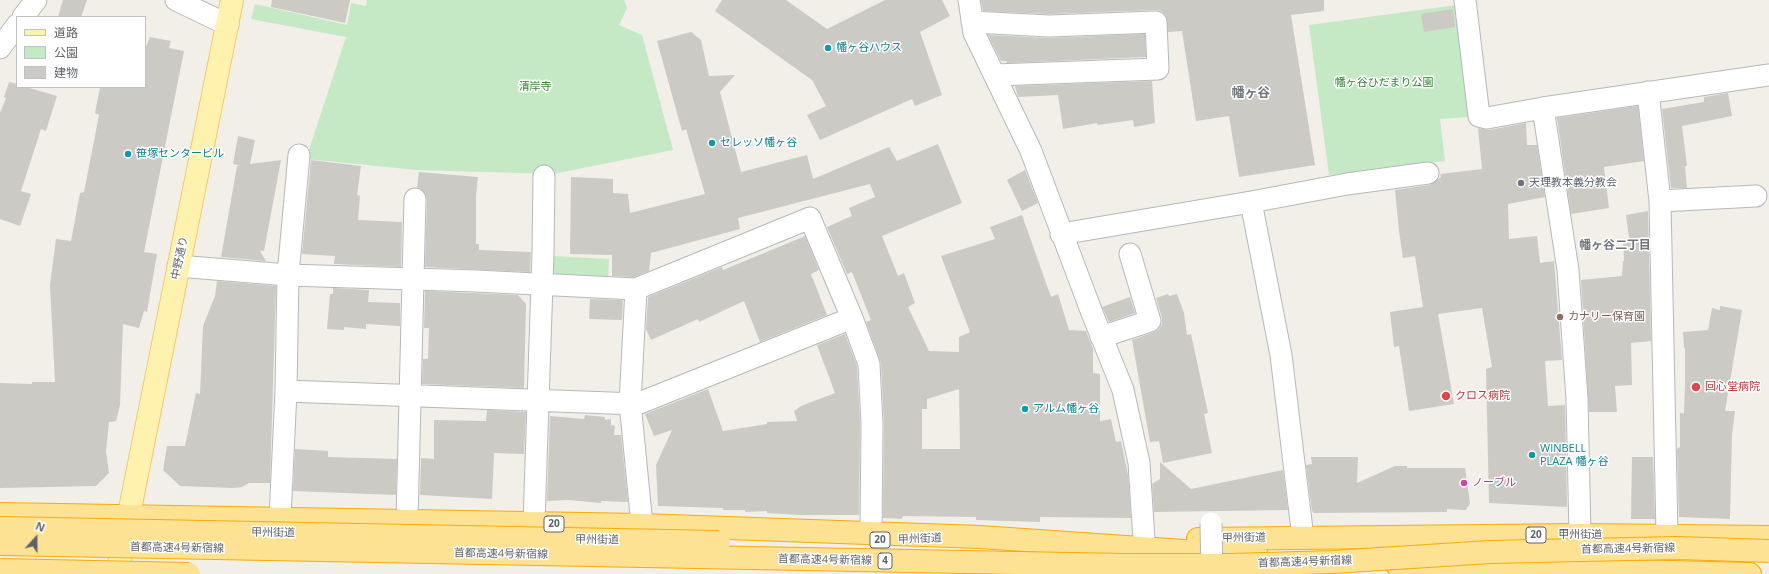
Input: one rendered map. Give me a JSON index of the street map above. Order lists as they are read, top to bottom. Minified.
{"streets":{"highway":["20","甲州街道","首都高速4号新宿線","4"],"main road":["中野通り"]},"crossings":[["中野通り","20"],["20","甲州街道"]],"districts":["幡ヶ谷","幡ヶ谷二丁目"],"parks":["幡ヶ谷ひだまり公園","清岸寺"],"places":["幡ヶ谷ハウス","セレッソ幡ヶ谷","笹塚センタービル","天理教本義分教会","カナリー保育園","回心堂病院","クロス病院","アルム幡ヶ谷","WINBELL PLAZA 幡ヶ谷","ノーブル"],"legend":["道路","公園","建物"],"north":"top"}
